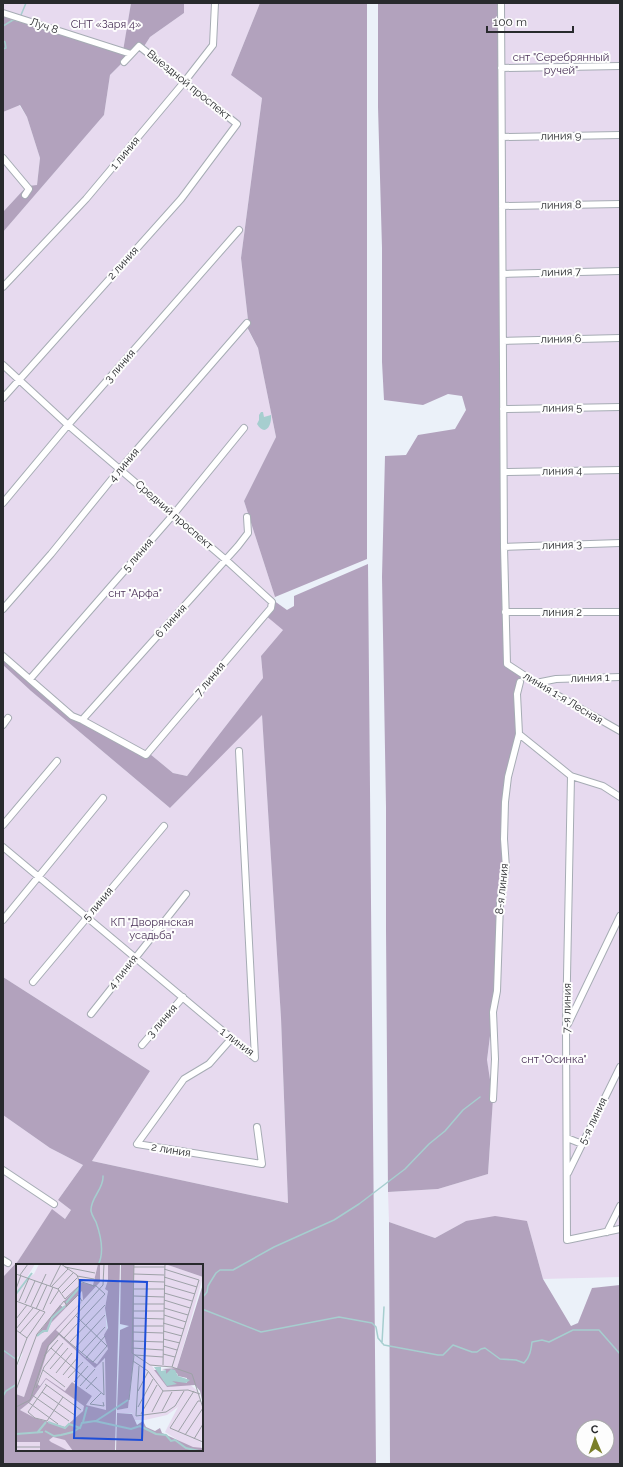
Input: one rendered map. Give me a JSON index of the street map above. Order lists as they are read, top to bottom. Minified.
{"streets":{"street":["Луч 8","Выездной проспект","линия 9","1 линия","линия 8","2 линия","линия 7","линия 6","3 линия","линия 5","4 линия","линия 4","Средний проспект","линия 3","5 линия","линия 2","6 линия","линия 1","7 линия","линия 1-я Лесная","8-я линия","7-я линия","5-я линия"]},"crossings":[["Луч 8","Выездной проспект"],["Выездной проспект","1 линия"],["Выездной проспект","2 линия"],["1 линия","2 линия"],["1 линия","3 линия"],["1 линия","4 линия"],["1 линия","5 линия"],["2 линия","Средний проспект"],["3 линия","Средний проспект"],["4 линия","Средний проспект"],["Средний проспект","5 линия"],["Средний проспект","6 линия"],["Средний проспект","7 линия"],["линия 2","линия 1-я Лесная"],["6 линия","7 линия"],["линия 1","линия 1-я Лесная"],["7-я линия","5-я линия"]],"parks":["СНТ «Заря 4»","снт \"Серебрянный ручей\"","снт \"Арфа\"","КП \"Дворянская усадьба\"","снт \"Осинка\""],"scale_bar":"100 m","north":"top"}
